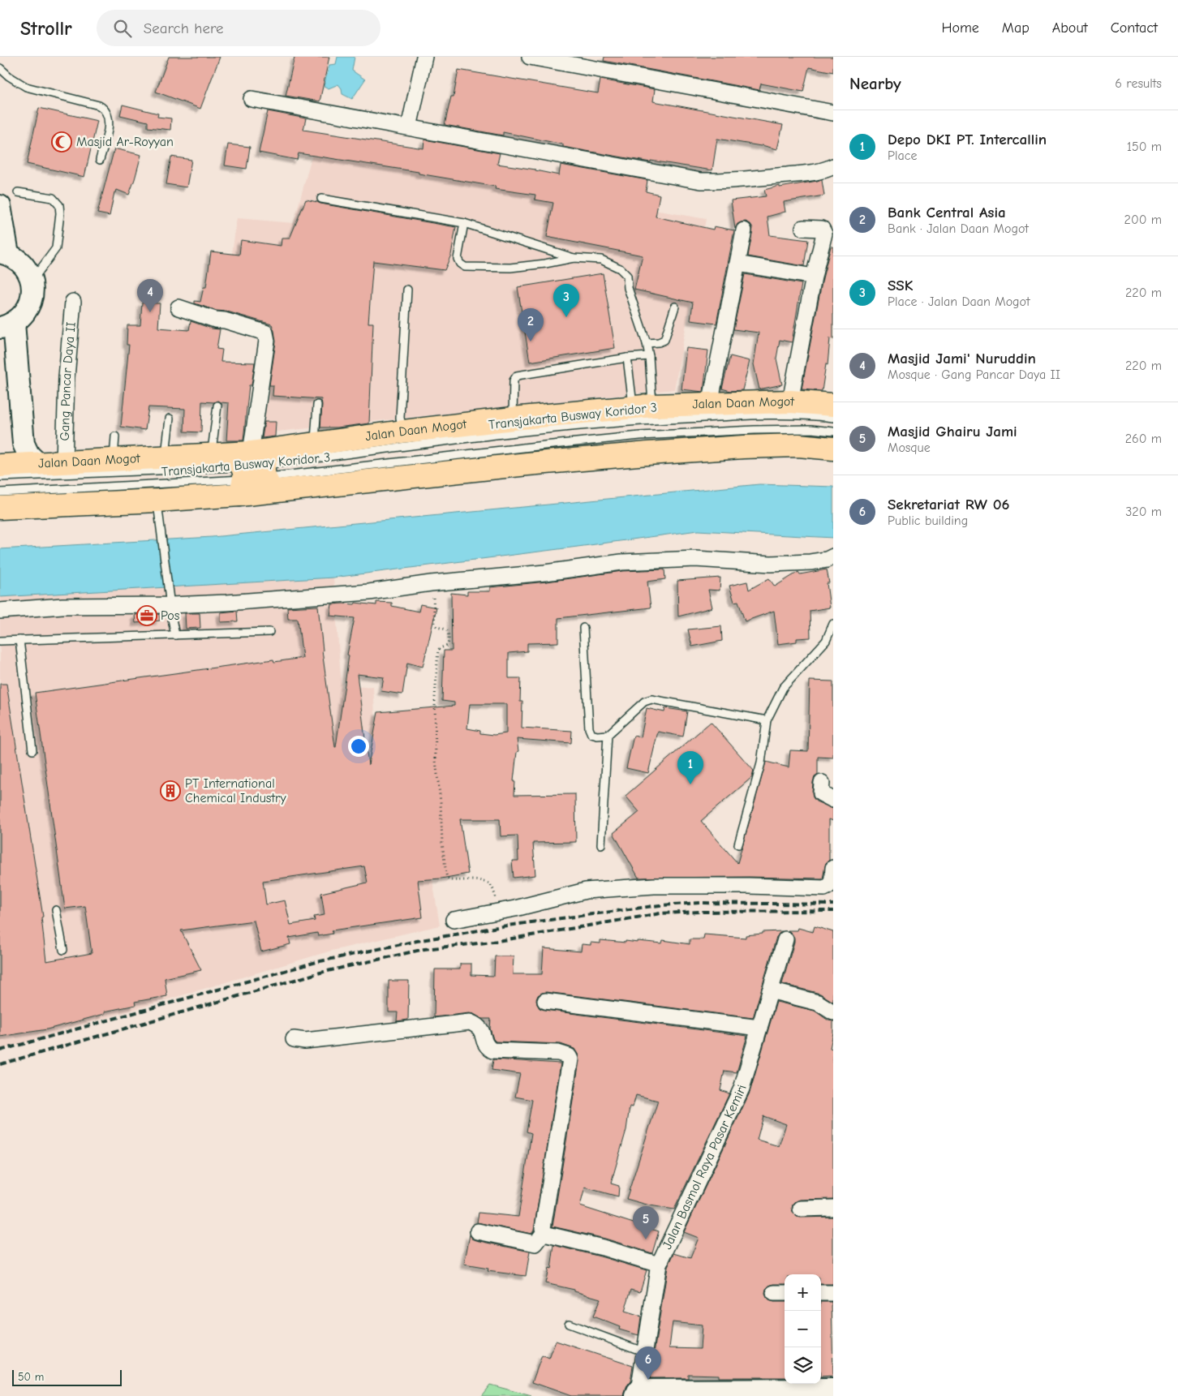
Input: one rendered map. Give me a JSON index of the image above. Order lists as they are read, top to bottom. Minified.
{"streets":{"highway":["Jalan Daan Mogot"],"street":["Gang Pancar Daya II","Jalan Basmol Raya Pasar Kemiri"],"lane":["Transjakarta Busway Koridor 3"]},"crossings":[["Gang Pancar Daya II","Jalan Daan Mogot"],["Jalan Daan Mogot","Transjakarta Busway Koridor 3"]],"places":{"mosque":["Masjid Ar-Royyan"],"office":["Pos"],"building":["PT International Chemical Industry"]},"scale_bar":"50 m","page":{"header":"Strollr","search":"Search here","nav":["Home","Map","About","Contact"],"heading":["Nearby","6 results"],"list":[{"mark":"1","name":"Depo DKI PT. Intercallin","note":"Place","value":"150 m"},{"mark":"2","name":"Bank Central Asia","note":"Bank · Jalan Daan Mogot","value":"200 m"},{"mark":"3","name":"SSK","note":"Place · Jalan Daan Mogot","value":"220 m"},{"mark":"4","name":"Masjid Jami' Nuruddin","note":"Mosque · Gang Pancar Daya II","value":"220 m"},{"mark":"5","name":"Masjid Ghairu Jami","note":"Mosque","value":"260 m"},{"mark":"6","name":"Sekretariat RW 06","note":"Public building","value":"320 m"}],"pins":["4","3","2","1","5","6"],"map_buttons":["+","−"],"scale":"50 m"}}
